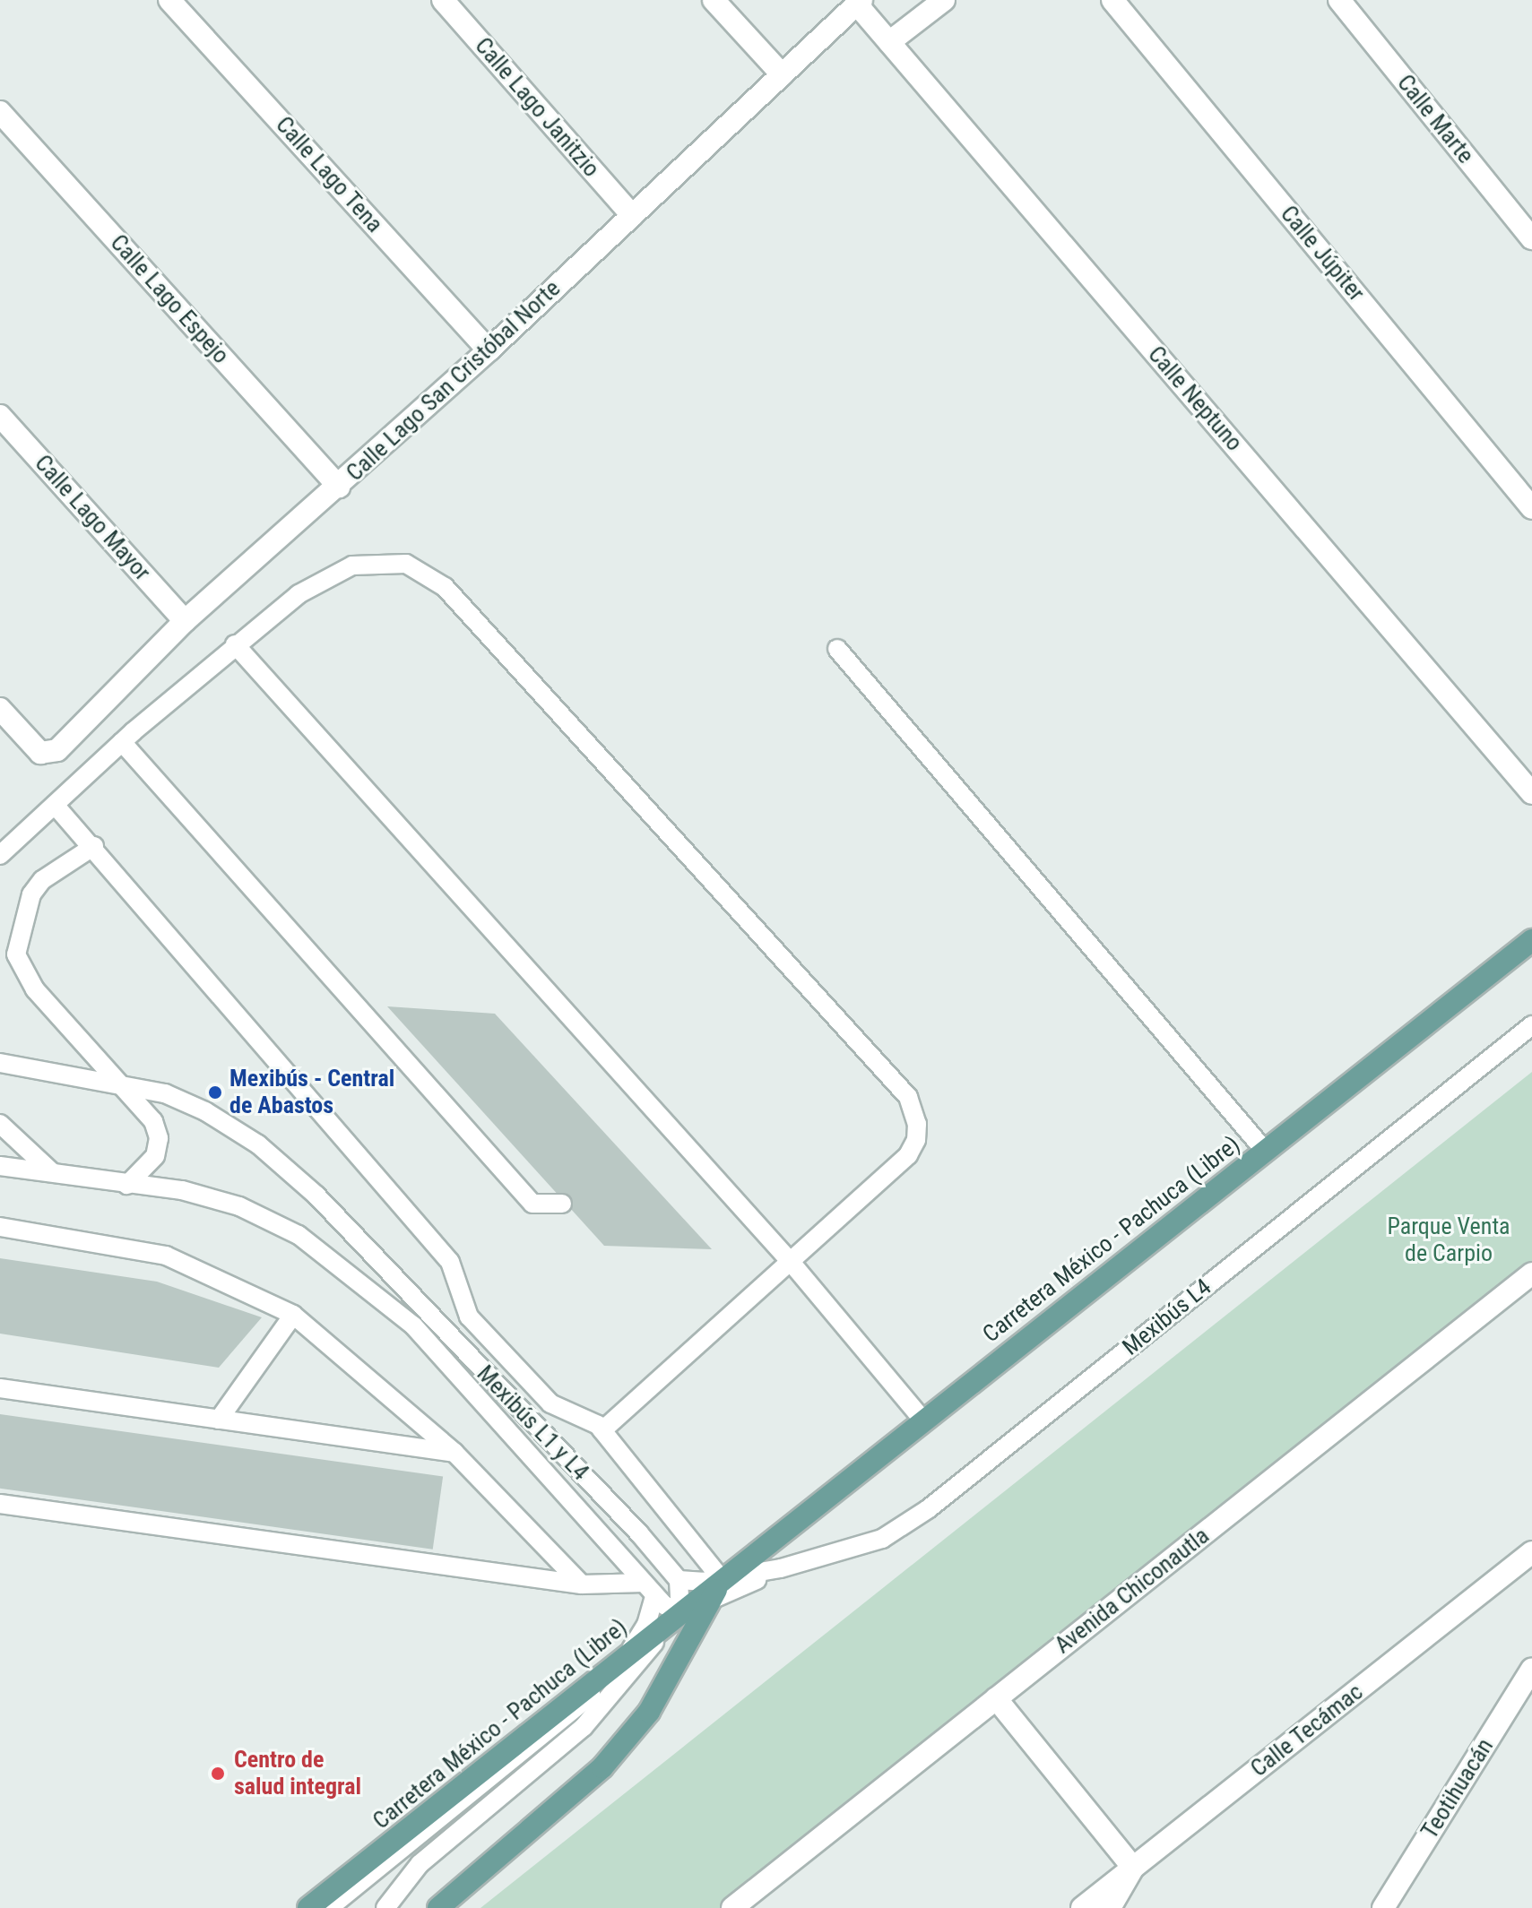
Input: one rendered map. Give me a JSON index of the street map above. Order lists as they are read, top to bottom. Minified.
{"streets":{"main road":["Carretera México - Pachuca (Libre)"],"street":["Calle Lago Janitzio","Calle Marte","Calle Lago Tena","Calle Júpiter","Calle Lago Espejo","Calle Lago San Cristóbal Norte","Calle Neptuno","Calle Lago Mayor","Avenida Chiconautla","Calle Tecámac","Teotihuacán"],"lane":["Mexibús L4","Mexibús L1 y L4"]},"crossings":[["Calle Lago Janitzio","Calle Lago San Cristóbal Norte"],["Calle Lago Tena","Calle Lago San Cristóbal Norte"],["Calle Lago Espejo","Calle Lago San Cristóbal Norte"],["Calle Lago San Cristóbal Norte","Calle Neptuno"],["Calle Lago San Cristóbal Norte","Calle Lago Mayor"],["Carretera México - Pachuca (Libre)","Mexibús L4"],["Mexibús L4","Mexibús L1 y L4"]],"parks":["Parque Venta de Carpio"],"places":["Mexibús - Central de Abastos","Centro de salud integral"]}
